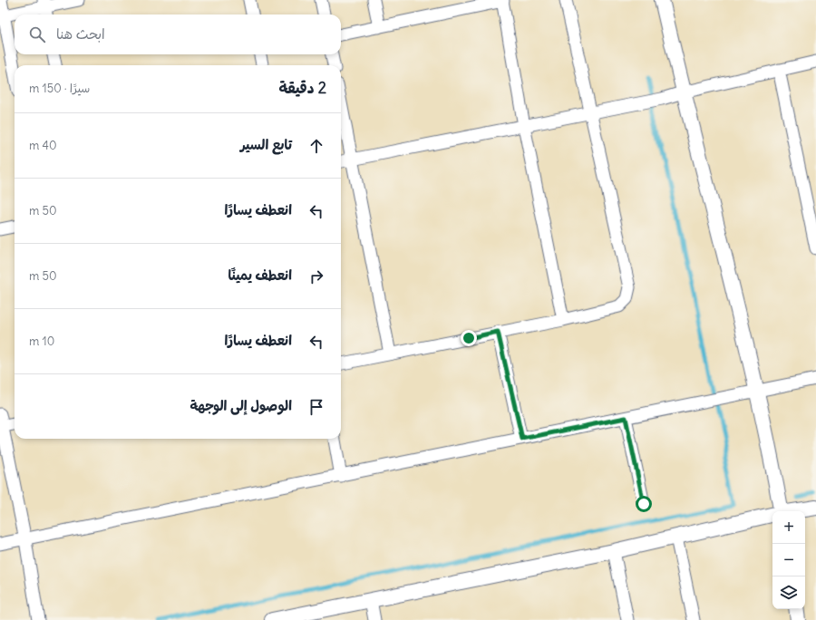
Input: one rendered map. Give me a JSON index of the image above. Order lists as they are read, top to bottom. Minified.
{"page":{"search":"ابحث هنا","heading":["2 دقيقة","سيرًا · 150 m"],"list":[["تابع السير","40 m"],["انعطف يسارًا","50 m"],["انعطف يمينًا","50 m"],["انعطف يسارًا","10 m"],"الوصول إلى الوجهة"],"map_buttons":["+","−"]}}
